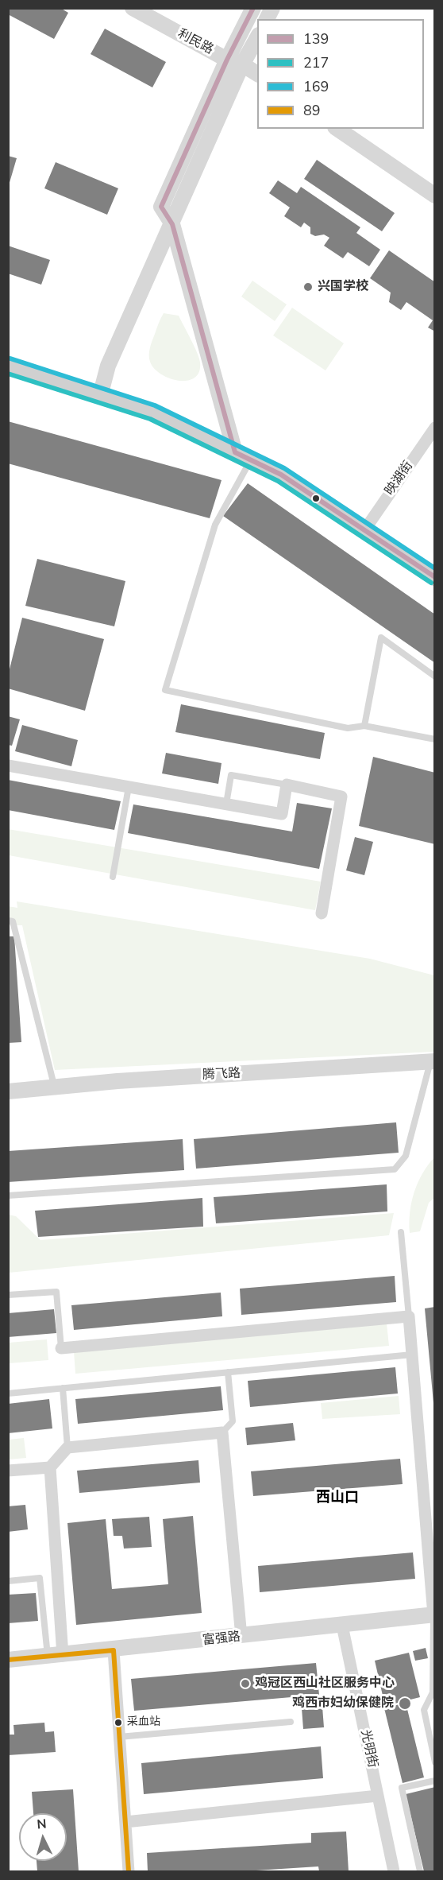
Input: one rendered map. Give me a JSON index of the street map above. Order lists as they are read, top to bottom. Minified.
{"streets":{"street":["利民路","映湖街","腾飞路","富强路","光明街"]},"crossings":[["富强路","光明街"]],"districts":["西山口"],"places":["兴国学校","鸡冠区西山社区服务中心","鸡西市妇幼保健院","采血站"],"lines":["transit line 139","transit line 169","transit line 217","transit line 89"],"legend":["139","217","169","89"],"north":"top"}
